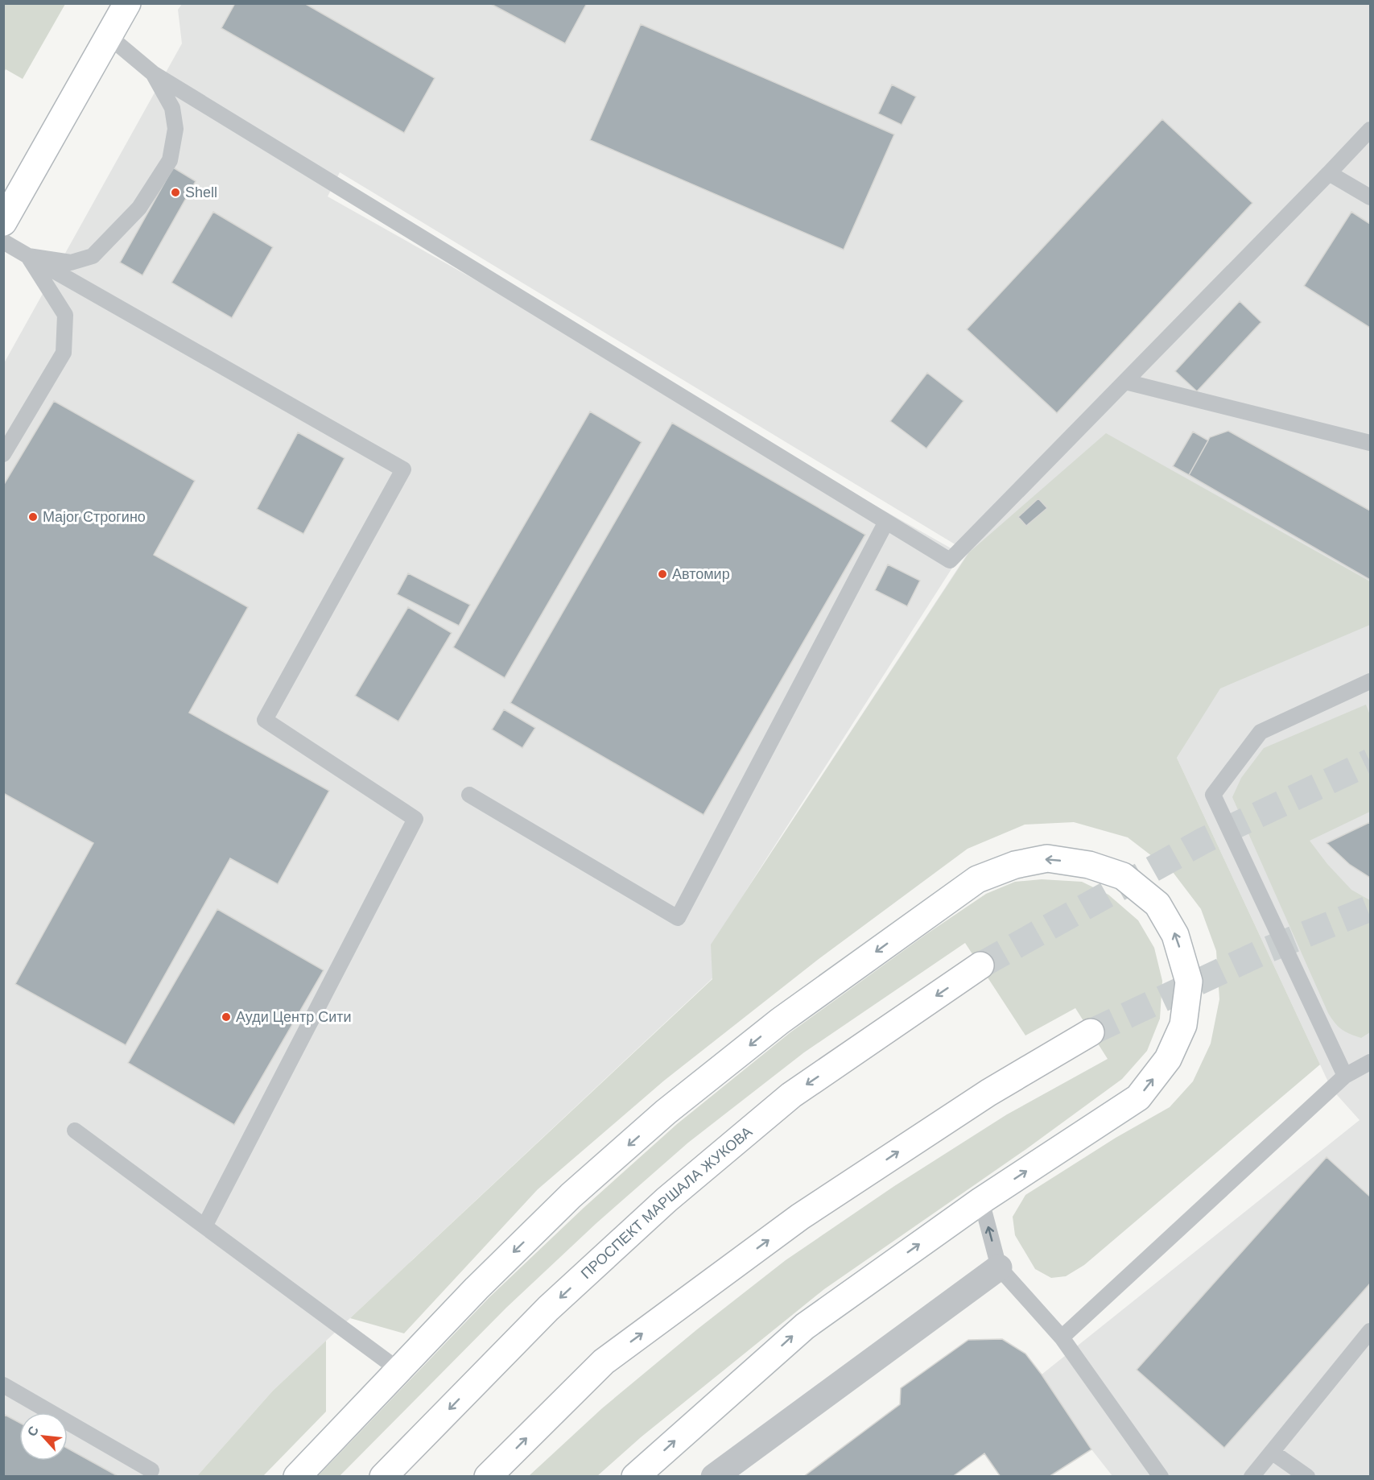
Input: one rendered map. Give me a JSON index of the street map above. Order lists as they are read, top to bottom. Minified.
{"streets":{"main road":["ПРОСПЕКТ МАРШАЛА ЖУКОВА"]},"places":["Shell","Major Строгино","Автомир","Ауди Центр Сити"],"north":"top left"}
